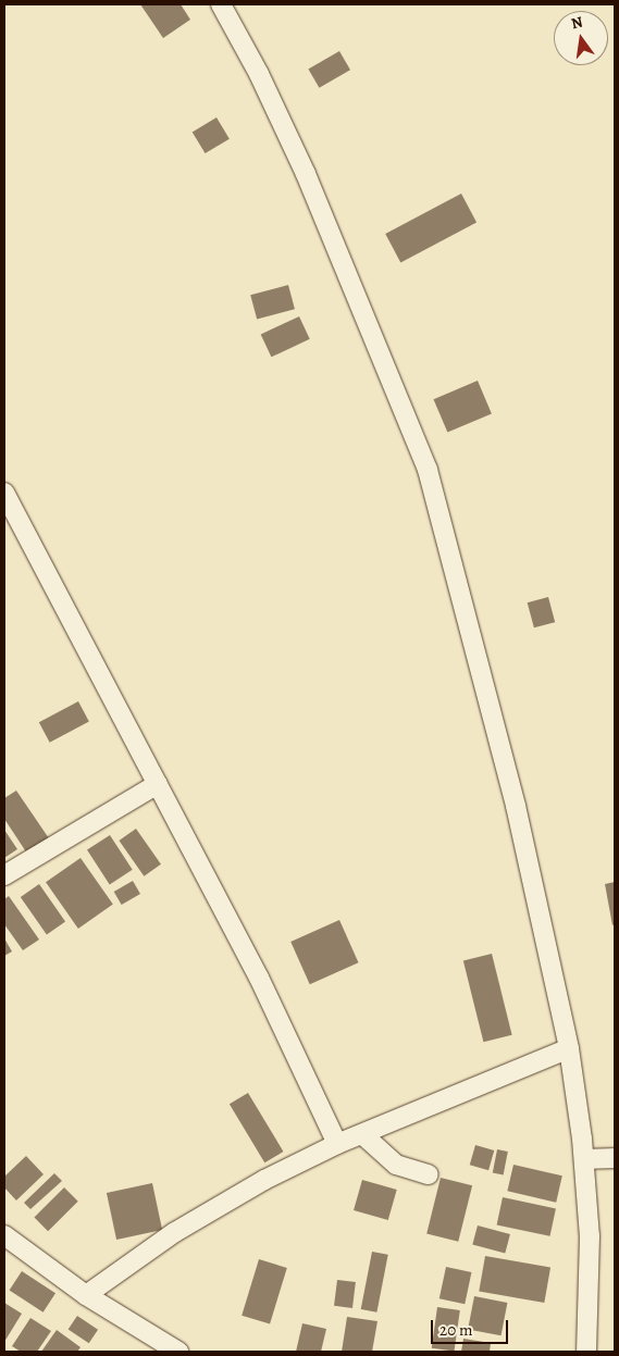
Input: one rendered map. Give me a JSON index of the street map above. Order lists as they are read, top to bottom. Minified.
{"scale_bar":"20 m","north":"top"}
